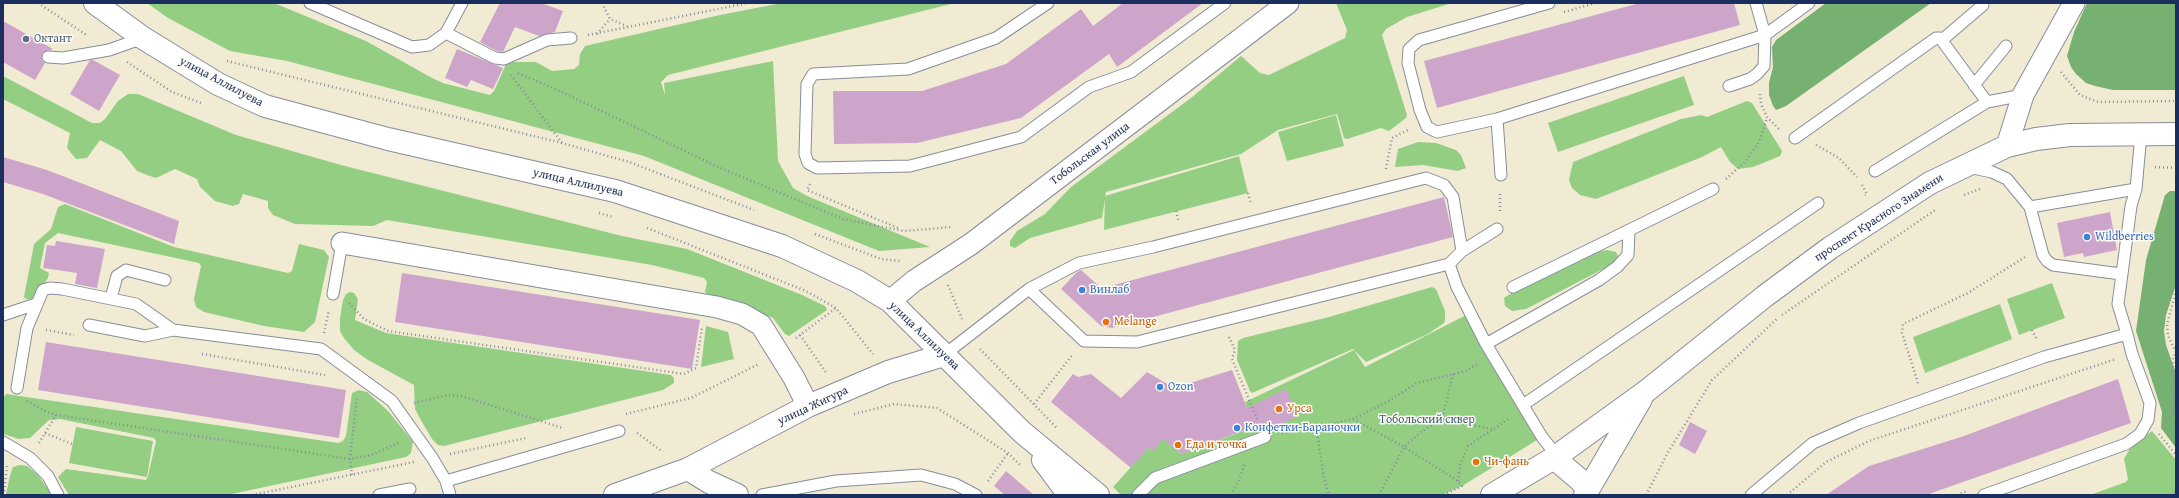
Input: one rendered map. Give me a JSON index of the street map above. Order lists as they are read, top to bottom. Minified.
{"streets":{"main road":["улица Аллилуева","проспект Красного Знамени","улица Жигура"],"street":["Тобольская улица"]},"crossings":[["улица Аллилуева","Тобольская улица"],["улица Аллилуева","улица Жигура"]],"parks":["Тобольский сквер"],"places":["Октант","Wildberries","Винлаб","Melange","Ozon","Урса","Конфетки-Бараночки","Еда и точка","Чи-фань"]}
